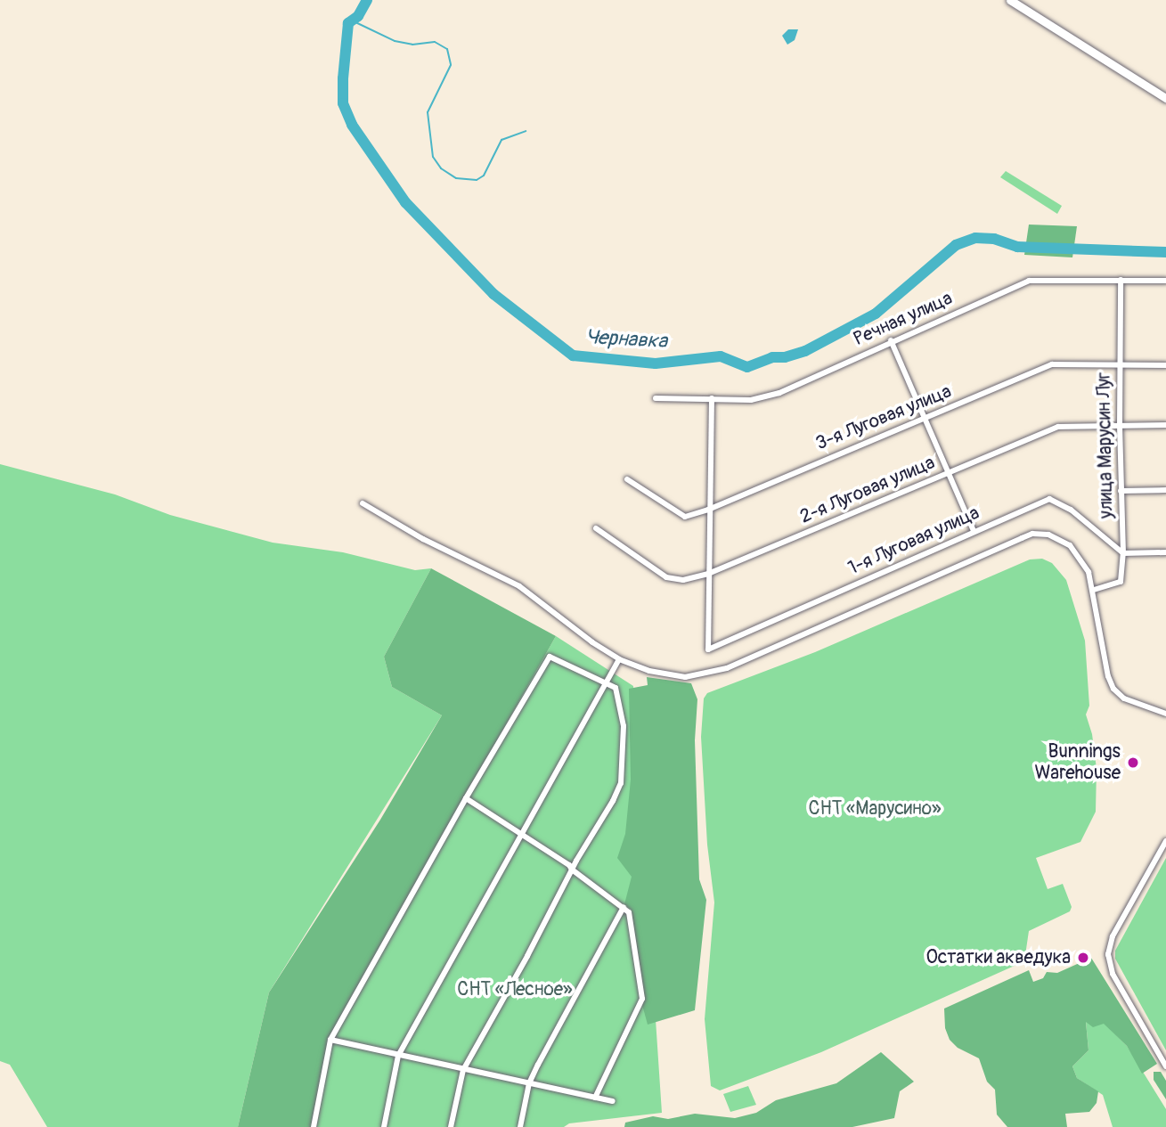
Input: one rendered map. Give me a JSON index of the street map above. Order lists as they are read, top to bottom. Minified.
{"streets":{"street":["Речная улица","3-я Луговая улица","улица Марусин Луг","2-я Луговая улица","1-я Луговая улица"]},"crossings":[["Речная улица","улица Марусин Луг"],["3-я Луговая улица","улица Марусин Луг"],["улица Марусин Луг","2-я Луговая улица"],["улица Марусин Луг","1-я Луговая улица"],["2-я Луговая улица","1-я Луговая улица"]],"water":["Чернавка"],"parks":["СНТ «Марусино»","СНТ «Лесное»"],"places":["Bunnings Warehouse","Остатки акведука"]}
